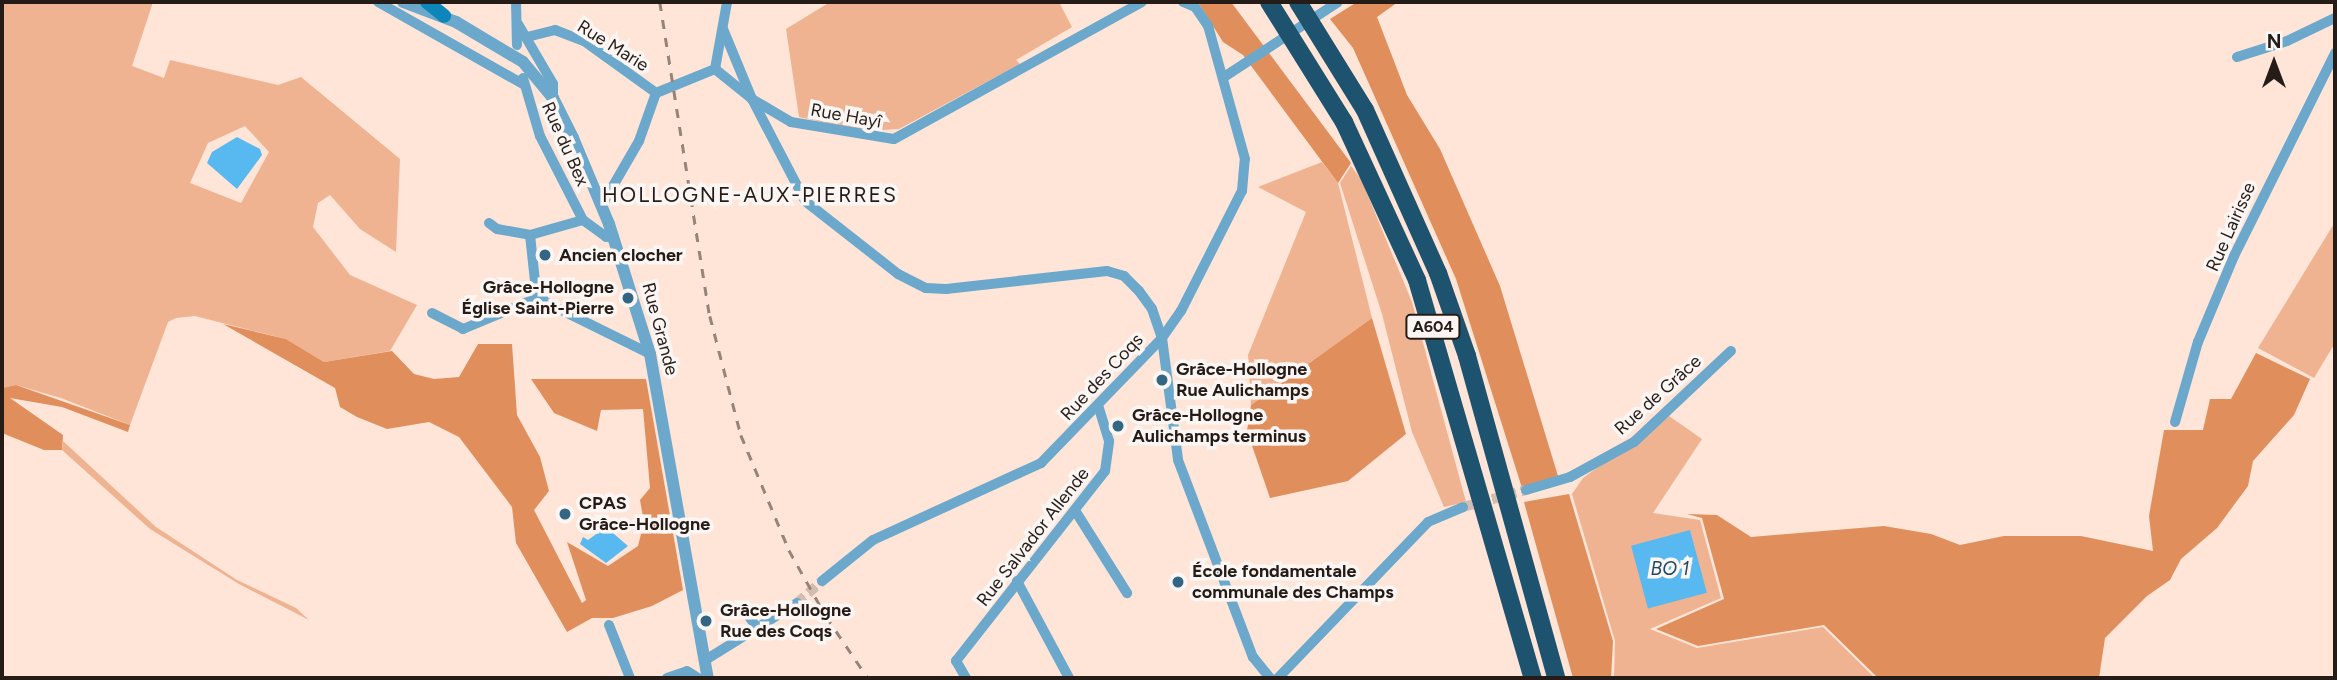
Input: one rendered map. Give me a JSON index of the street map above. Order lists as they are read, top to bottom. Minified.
{"streets":{"highway":["A604"],"street":["Rue Marie","Rue Hayî","Rue du Bex","Rue Lairisse","Rue Grande","Rue des Coqs","Rue de Grâce","Rue Salvador Allende"]},"crossings":[["Rue des Coqs","Rue Salvador Allende"]],"districts":["HOLLOGNE-AUX-PIERRES"],"water":["BO 1"],"places":["Ancien clocher","Grâce-Hollogne Église Saint-Pierre","Grâce-Hollogne Rue Aulichamps","Grâce-Hollogne Aulichamps terminus","CPAS Grâce-Hollogne","École fondamentale communale des Champs","Grâce-Hollogne Rue des Coqs"],"north":"top"}
